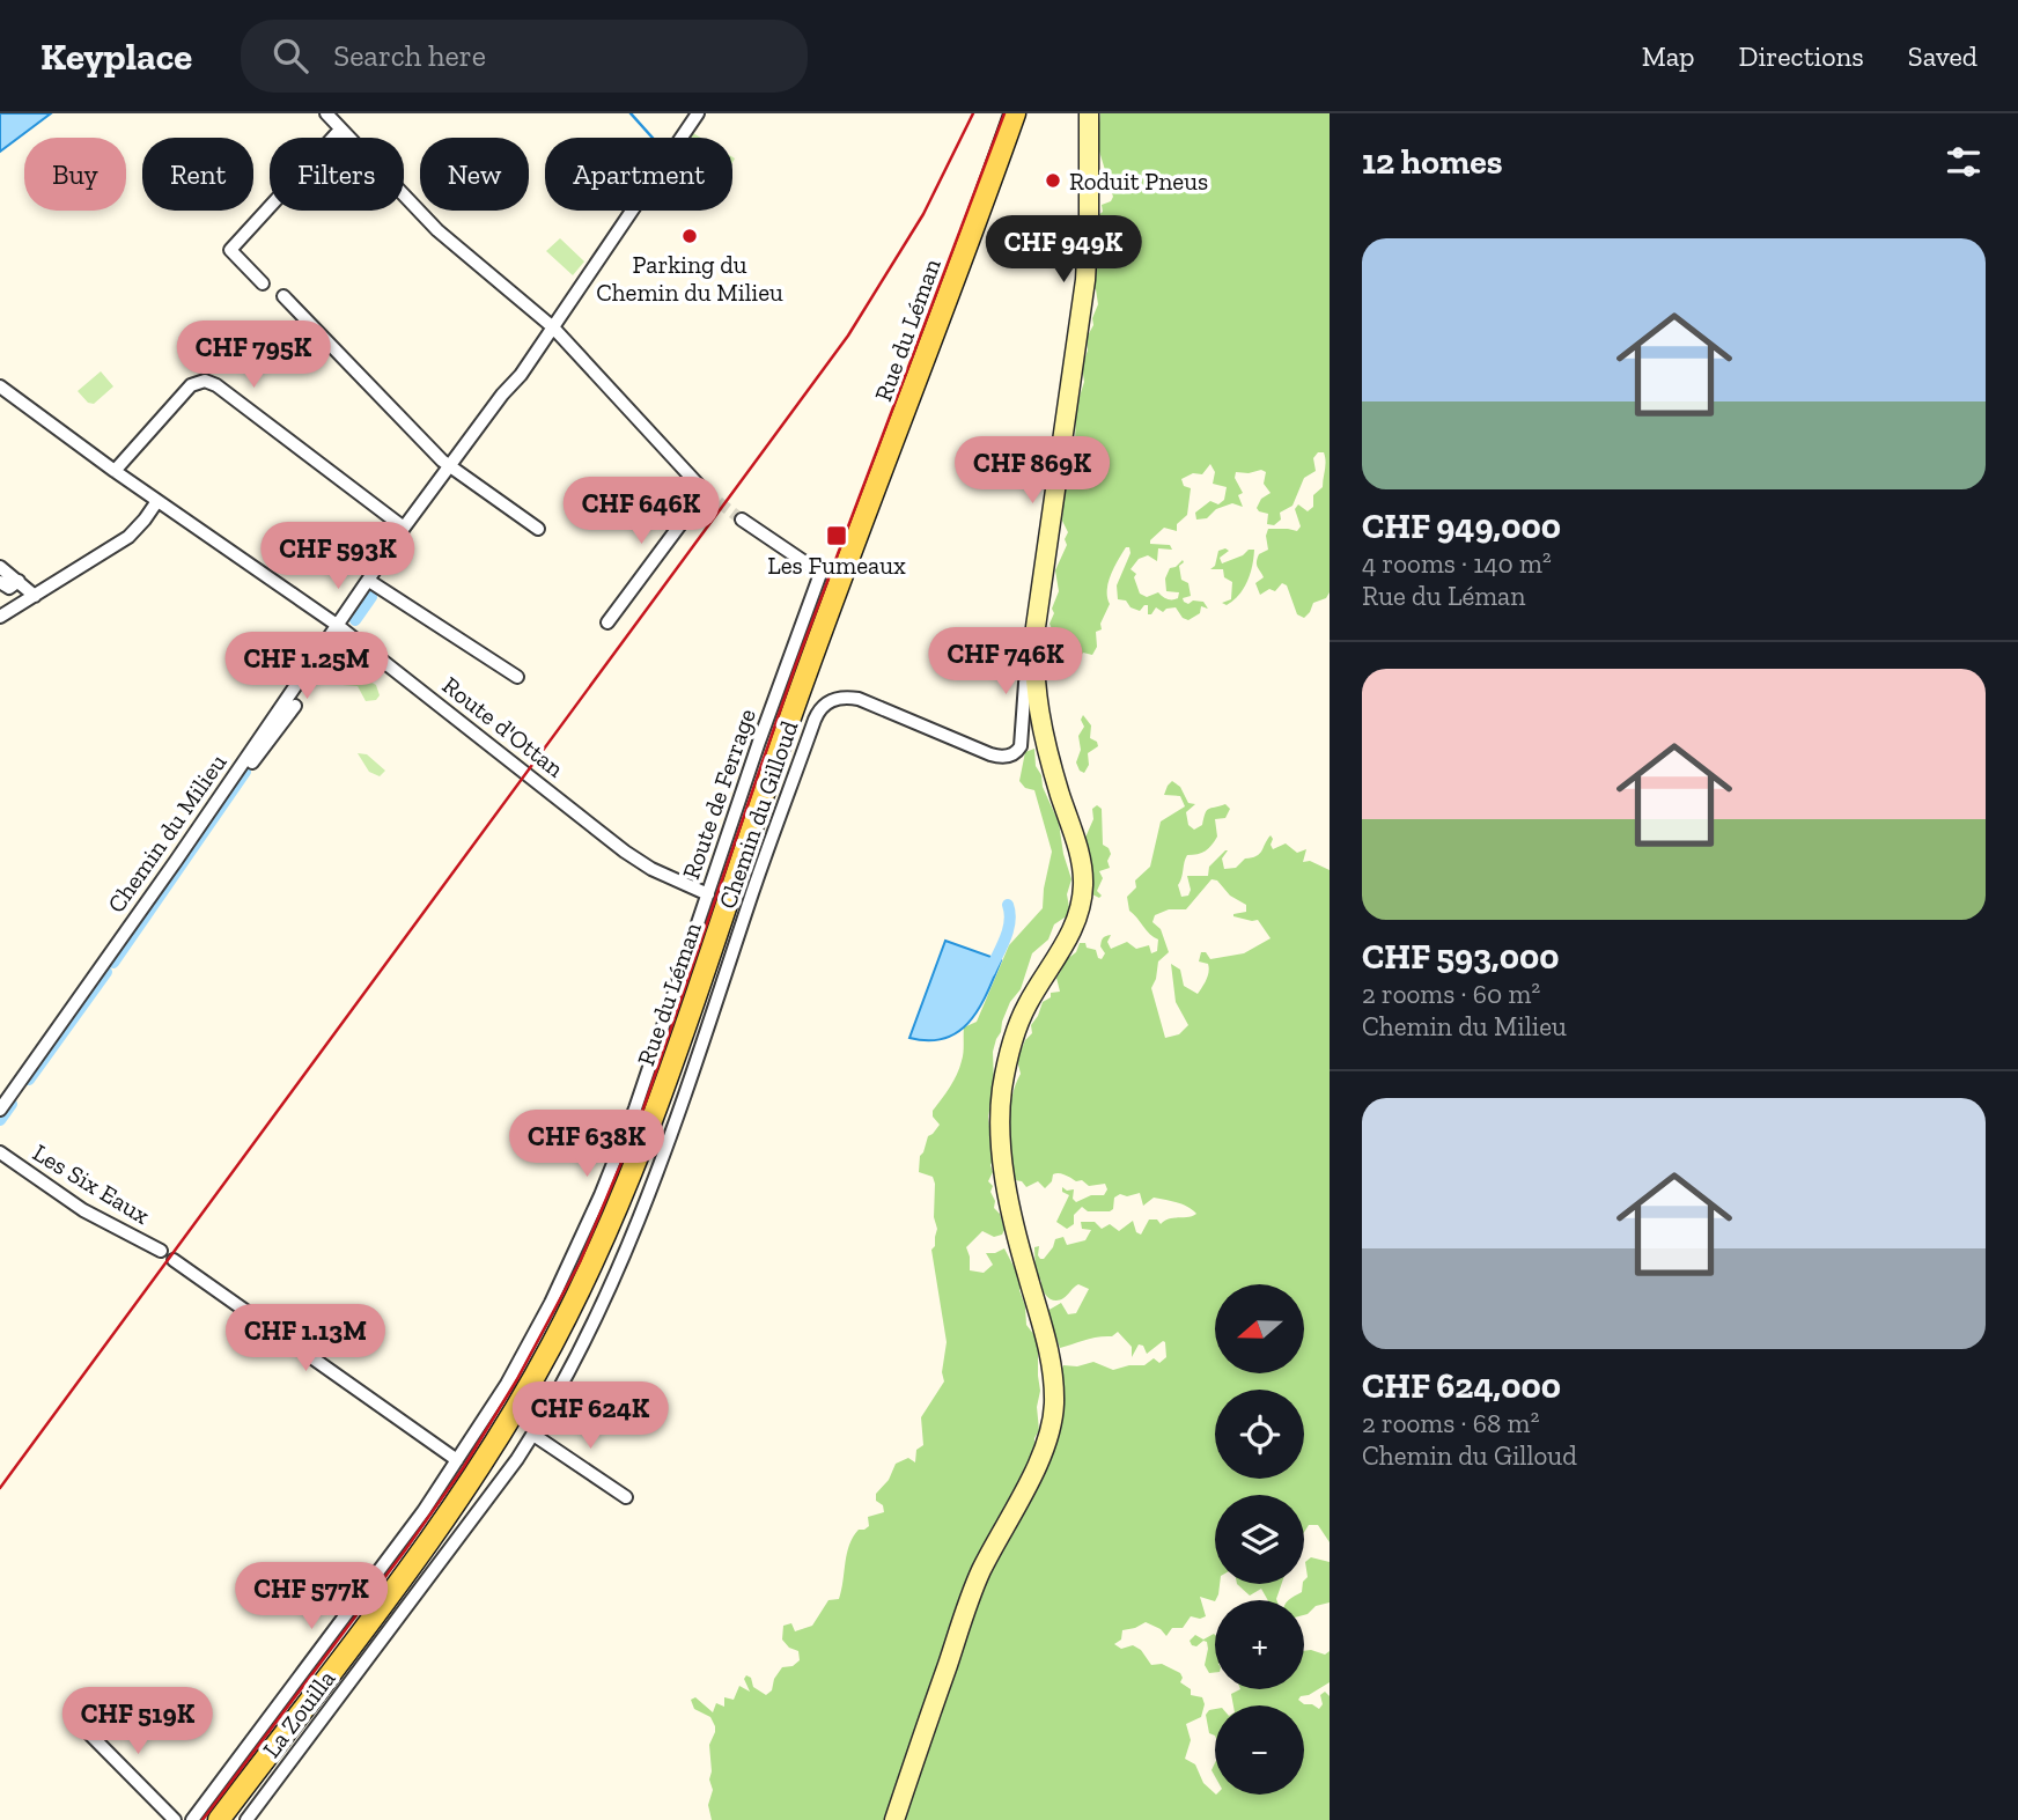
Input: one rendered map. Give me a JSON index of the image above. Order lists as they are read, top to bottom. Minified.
{"streets":{"main road":["Rue du Léman"],"street":["Route d'Ottan","Route de Ferrage","Chemin du Gilloud","Chemin du Milieu","Les Six Eaux","La Zouilla"]},"crossings":[["Route d'Ottan","Route de Ferrage"],["Route d'Ottan","Chemin du Milieu"],["Chemin du Gilloud","La Zouilla"]],"places":{"other":["Roduit Pneus","Parking du Chemin du Milieu"],"transit":["Les Fumeaux"]},"north":"left","page":{"header":"Keyplace","search":"Search here","nav":["Map","Directions","Saved"],"heading":"12 homes","chip":["Buy","Rent","Filters","New","Apartment"],"list":[{"name":"CHF 949,000","note":"4 rooms · 140 m² · Rue du Léman"},{"name":"CHF 593,000","note":"2 rooms · 60 m² · Chemin du Milieu"},{"name":"CHF 624,000","note":"2 rooms · 68 m² · Chemin du Gilloud"}],"price":["CHF 949K","CHF 795K","CHF 869K","CHF 646K","CHF 593K","CHF 746K","CHF 1.25M","CHF 638K","CHF 1.13M","CHF 624K","CHF 577K","CHF 519K"],"map_buttons":["+","−"]}}
